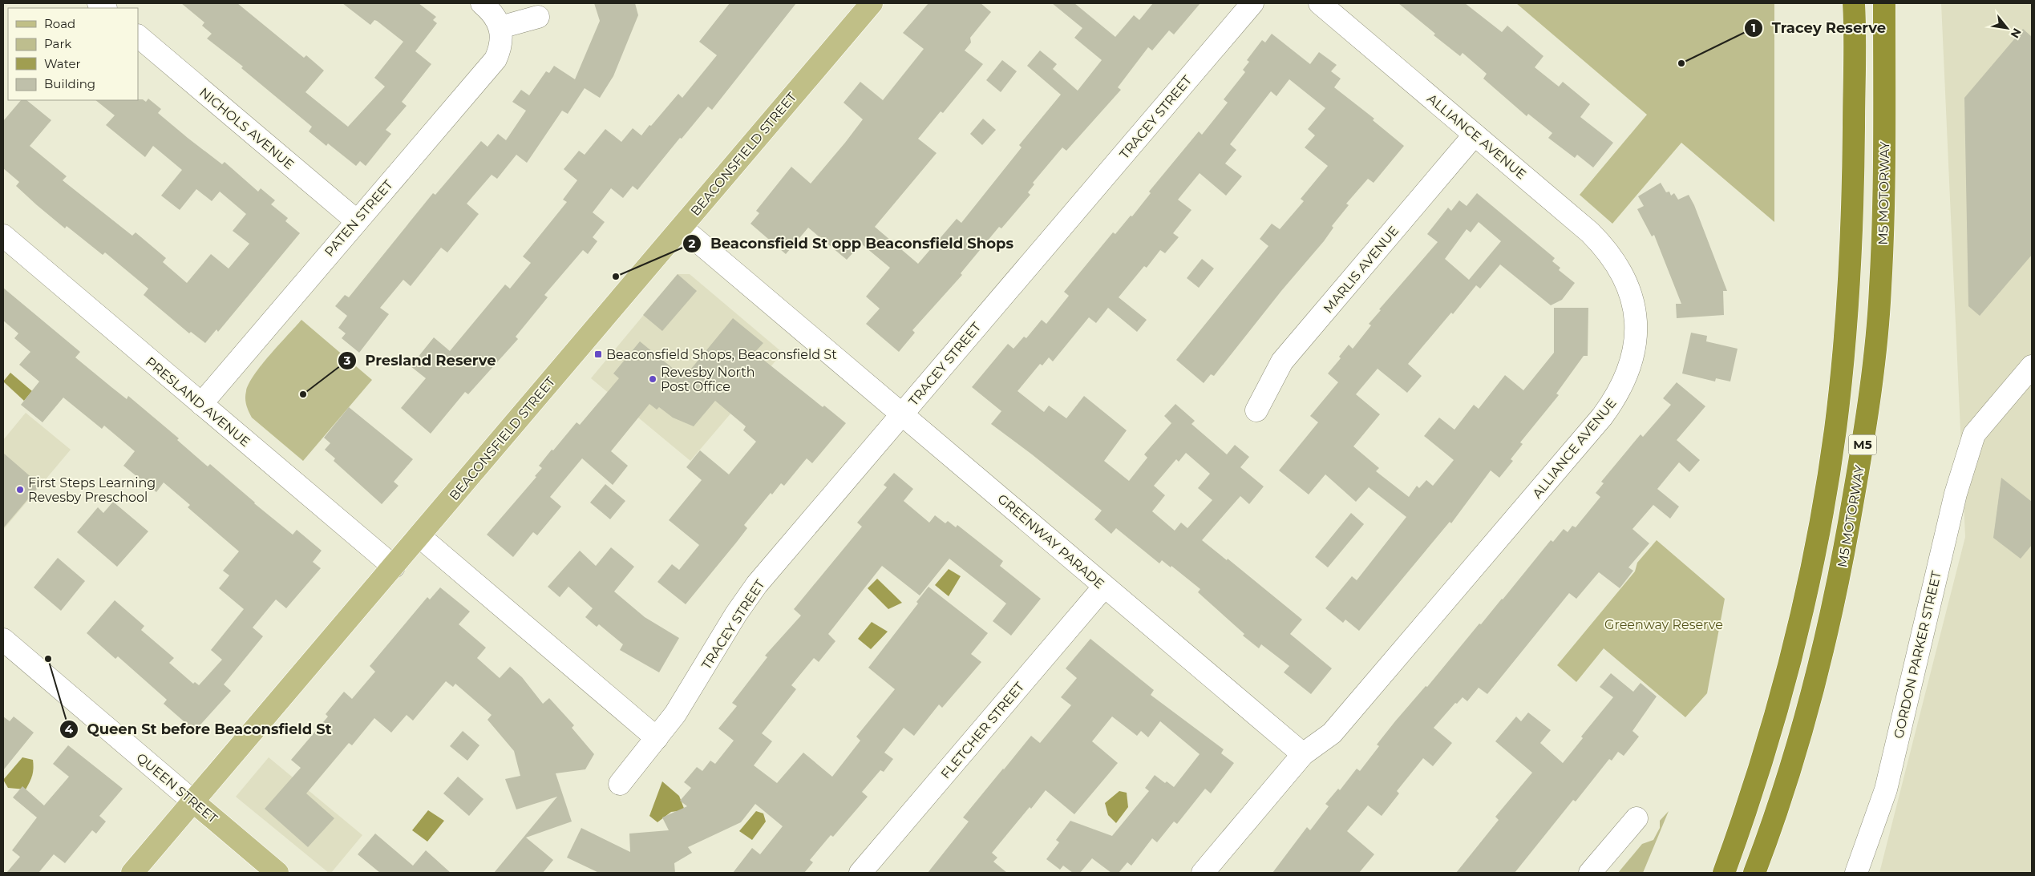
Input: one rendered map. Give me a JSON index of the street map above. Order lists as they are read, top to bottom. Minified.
{"streets":{"highway":["M5 MOTORWAY","M5"],"main road":["BEACONSFIELD STREET","QUEEN STREET"],"street":["TRACEY STREET","NICHOLS AVENUE","ALLIANCE AVENUE","PATEN STREET","MARLIS AVENUE","PRESLAND AVENUE","GREENWAY PARADE","GORDON PARKER STREET","FLETCHER STREET"]},"crossings":[["TRACEY STREET","GREENWAY PARADE"],["NICHOLS AVENUE","PATEN STREET"],["ALLIANCE AVENUE","MARLIS AVENUE"],["ALLIANCE AVENUE","GREENWAY PARADE"],["BEACONSFIELD STREET","PRESLAND AVENUE"],["BEACONSFIELD STREET","GREENWAY PARADE"],["BEACONSFIELD STREET","QUEEN STREET"],["PATEN STREET","PRESLAND AVENUE"],["GREENWAY PARADE","FLETCHER STREET"]],"parks":["Greenway Reserve"],"places":{"other":["Tracey Reserve","Beaconsfield St opp Beaconsfield Shops","Revesby North Post Office","Presland Reserve","First Steps Learning Revesby Preschool","Queen St before Beaconsfield St"],"transit":["Beaconsfield Shops, Beaconsfield St"]},"legend":["Road","Park","Water","Building"],"north":"bottom right"}
